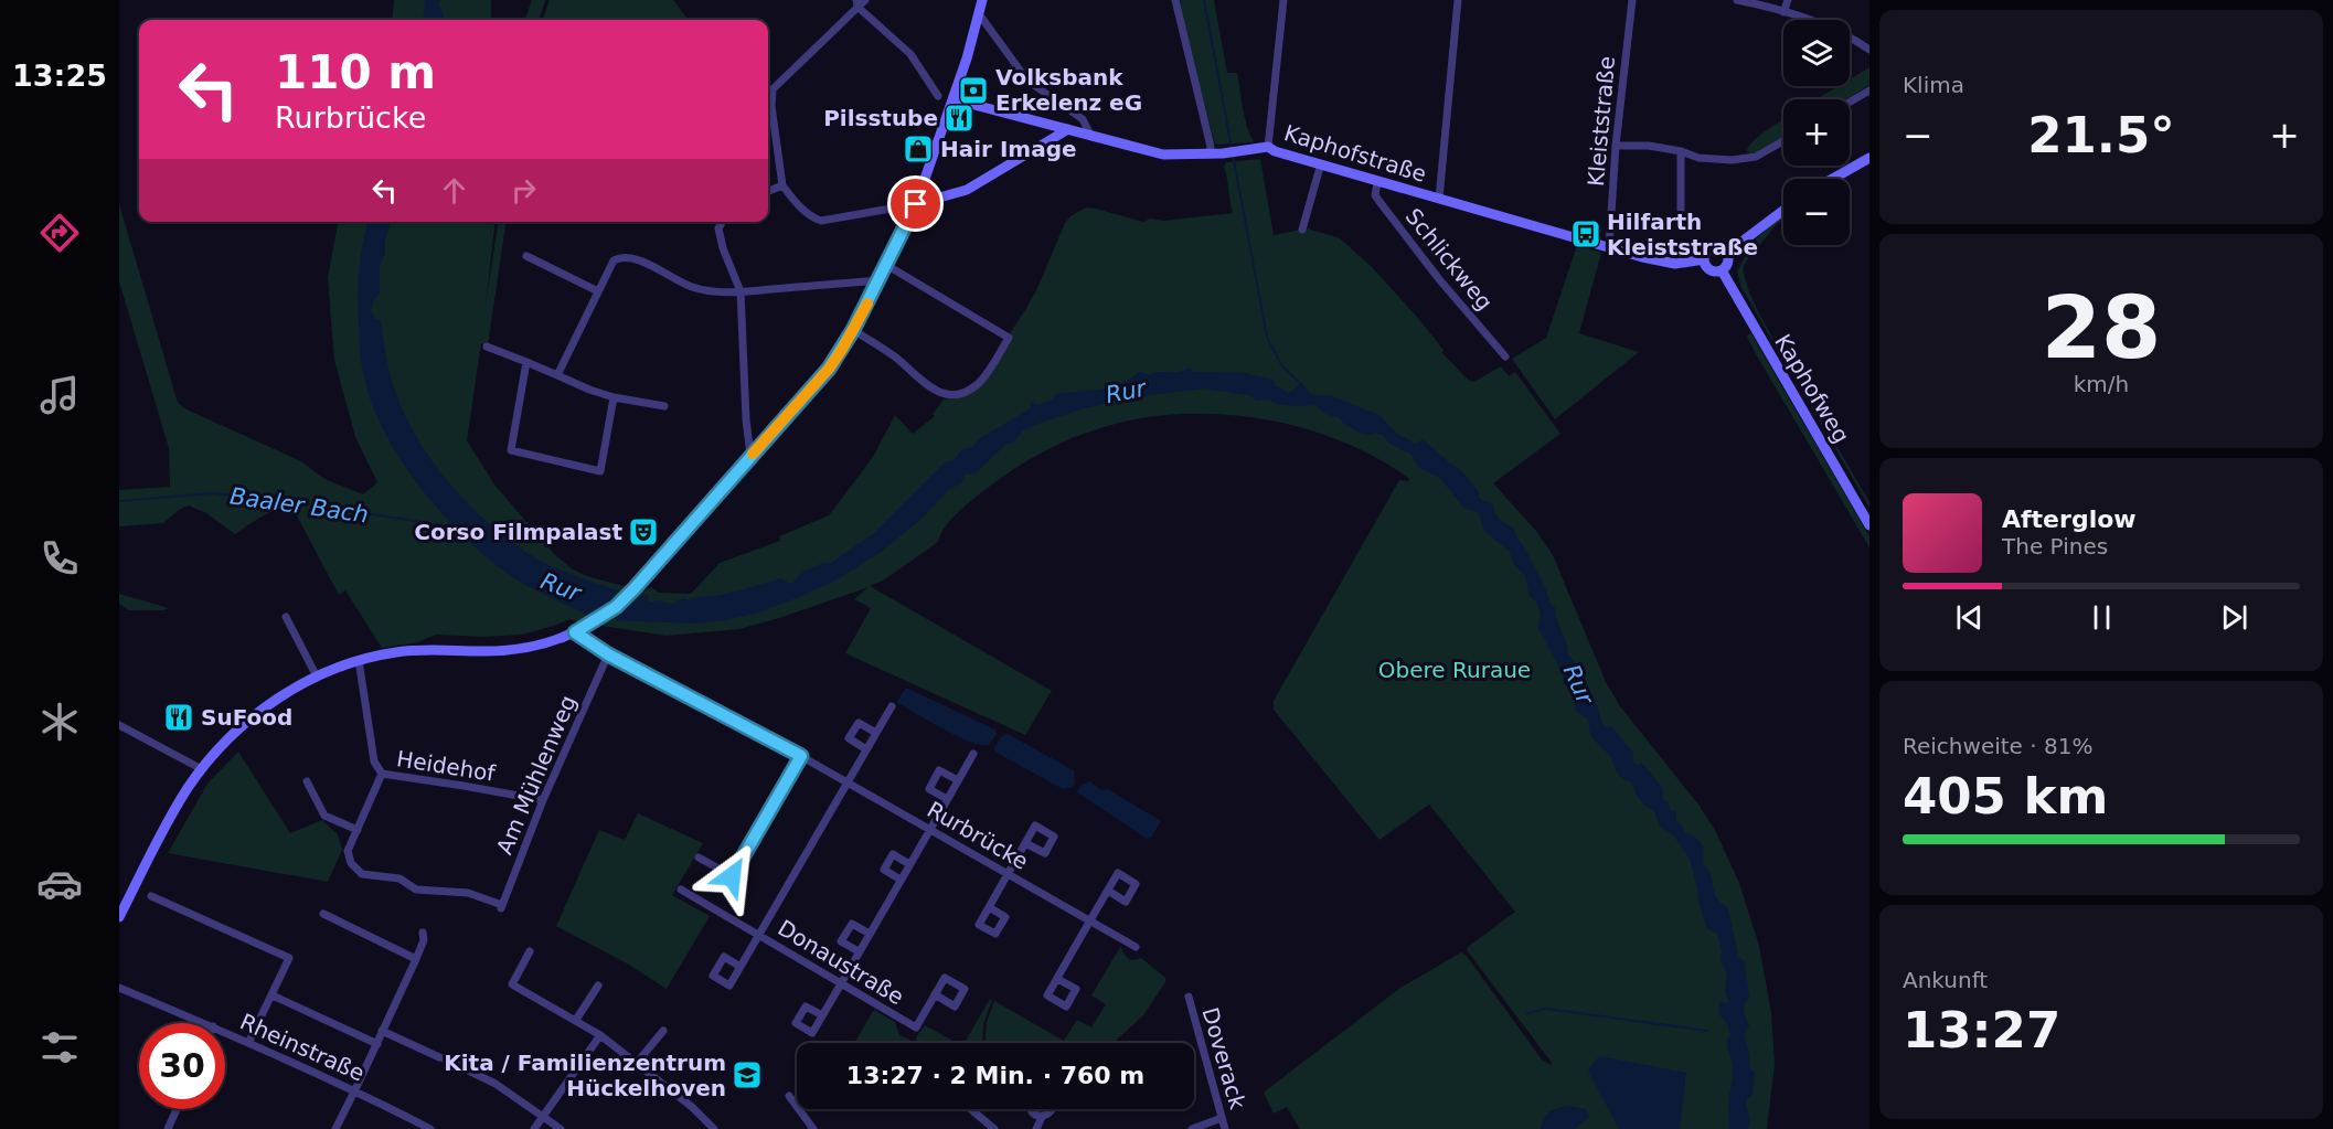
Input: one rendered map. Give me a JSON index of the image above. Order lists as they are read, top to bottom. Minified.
{"streets":{"main road":["Kaphofstraße","Kaphofweg"],"street":["Kleiststraße","Schlickweg","Heidehof","Am Mühlenweg","Rurbrücke","Donaustraße","Rheinstraße","Doverack"]},"crossings":[["Kleiststraße","Kaphofstraße"],["Kaphofstraße","Schlickweg"],["Kaphofstraße","Kaphofweg"],["Heidehof","Am Mühlenweg"],["Am Mühlenweg","Rurbrücke"]],"water":["Rur","Baaler Bach"],"parks":["Obere Ruraue"],"places":{"bank":["Volksbank Erkelenz eG"],"restaurant":["Pilsstube","SuFood"],"shop":["Hair Image"],"bus stop":["Hilfarth Kleiststraße"],"theatre":["Corso Filmpalast"],"school or university":["Kita / Familienzentrum Hückelhoven"]},"page":{"tabs":"13:25","tile":["Klima",["28","km/h"],["Reichweite · 81%","405 km"],["Ankunft","13:27"]],"map_buttons":["+","−"],"turn":["110 m","Rurbrücke"],"heat":["−","21.5°","+"],"song":["Afterglow","The Pines"],"limit":"30","trip":"13:27 · 2 Min. · 760 m"}}
